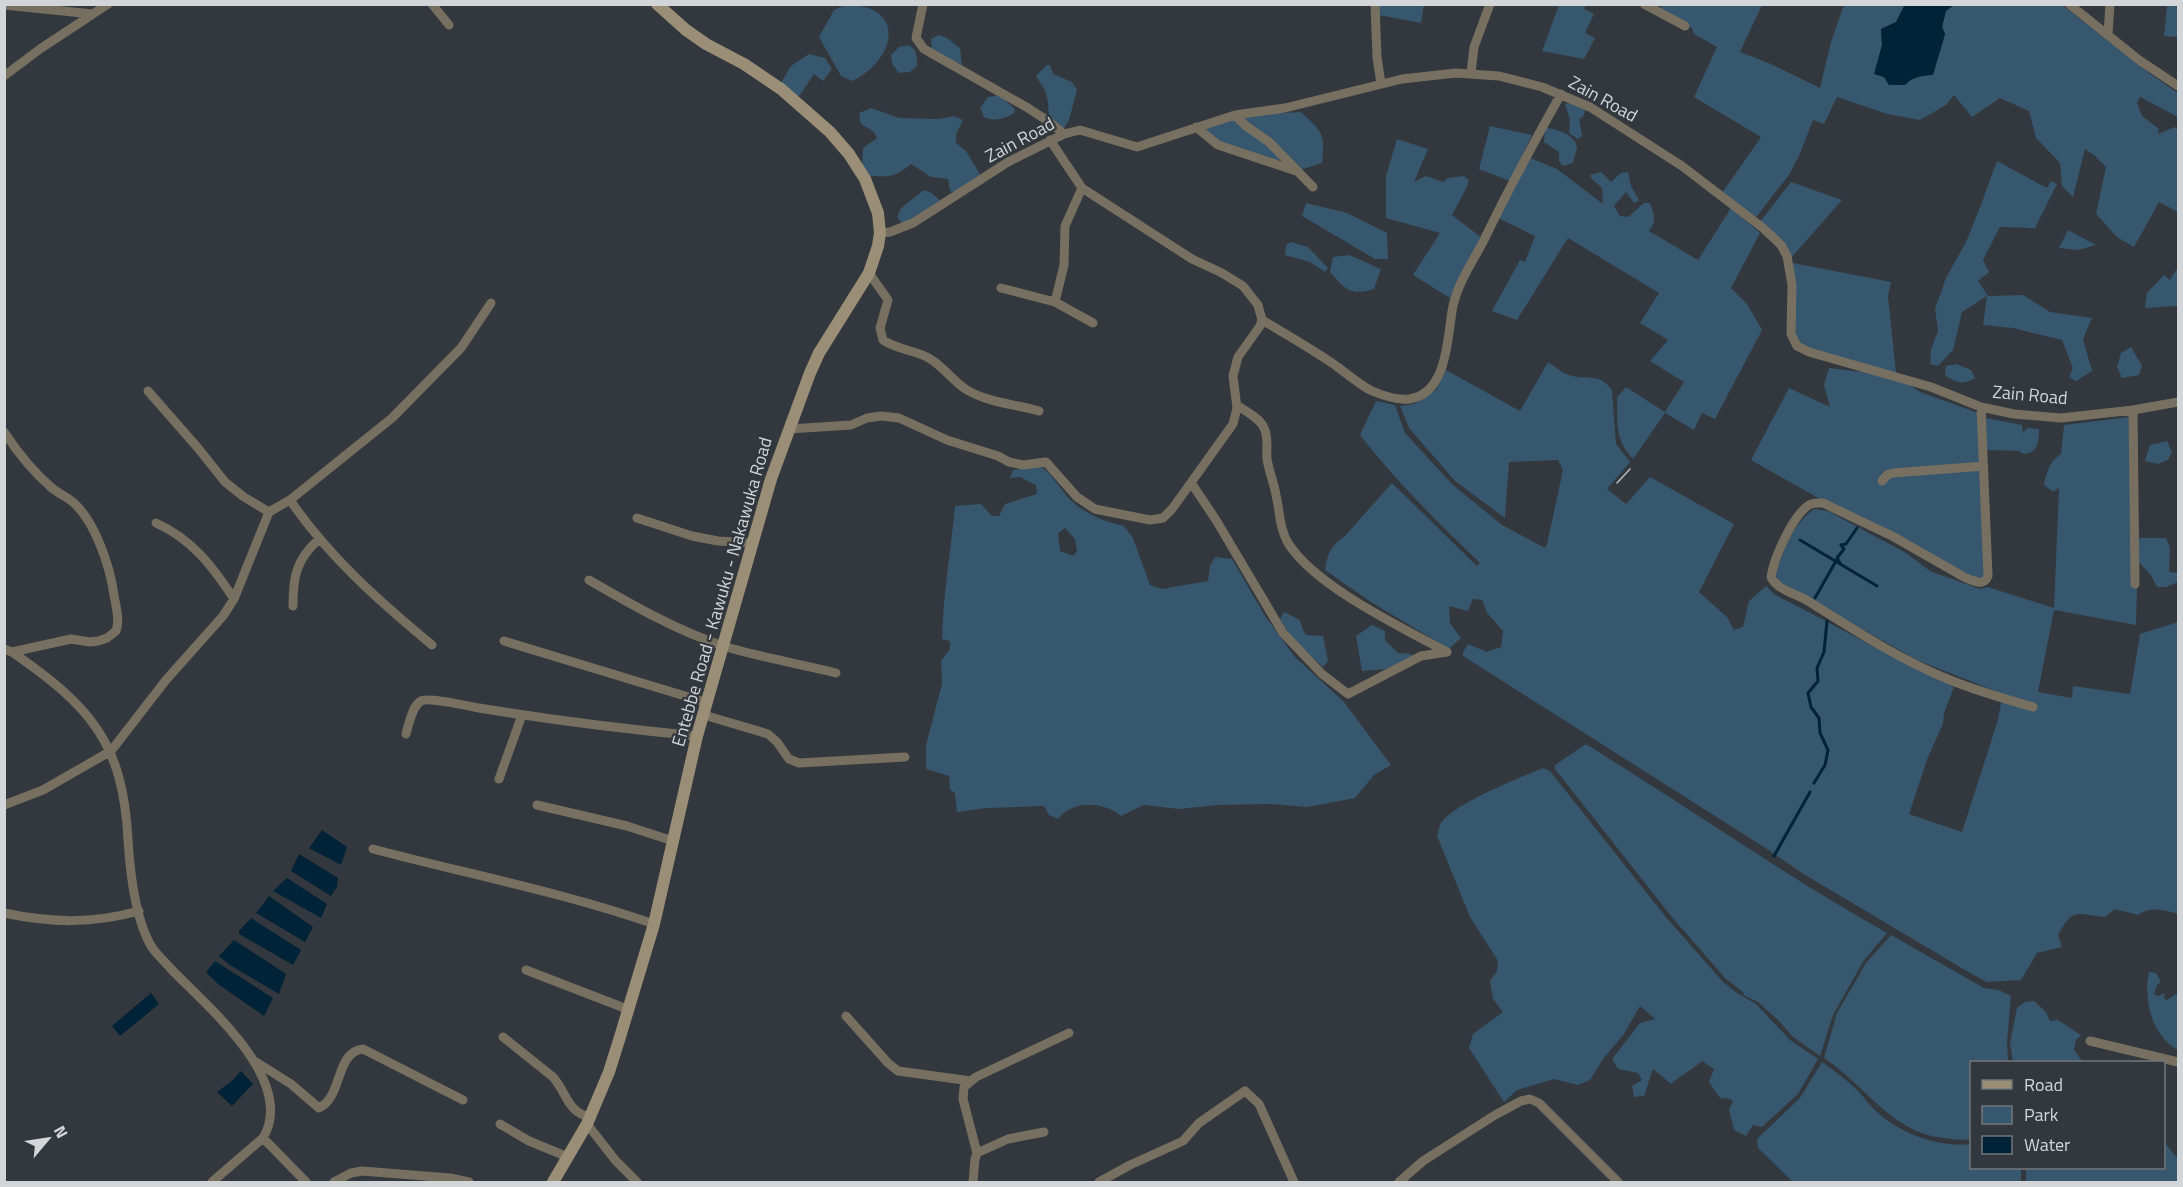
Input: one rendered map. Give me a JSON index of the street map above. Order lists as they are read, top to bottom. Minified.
{"streets":{"main road":["Entebbe Road - Kawuku - Nakawuka Road"],"street":["Zain Road"]},"crossings":[["Zain Road","Entebbe Road - Kawuku - Nakawuka Road"]],"legend":["Road","Park","Water"],"north":"top right"}
